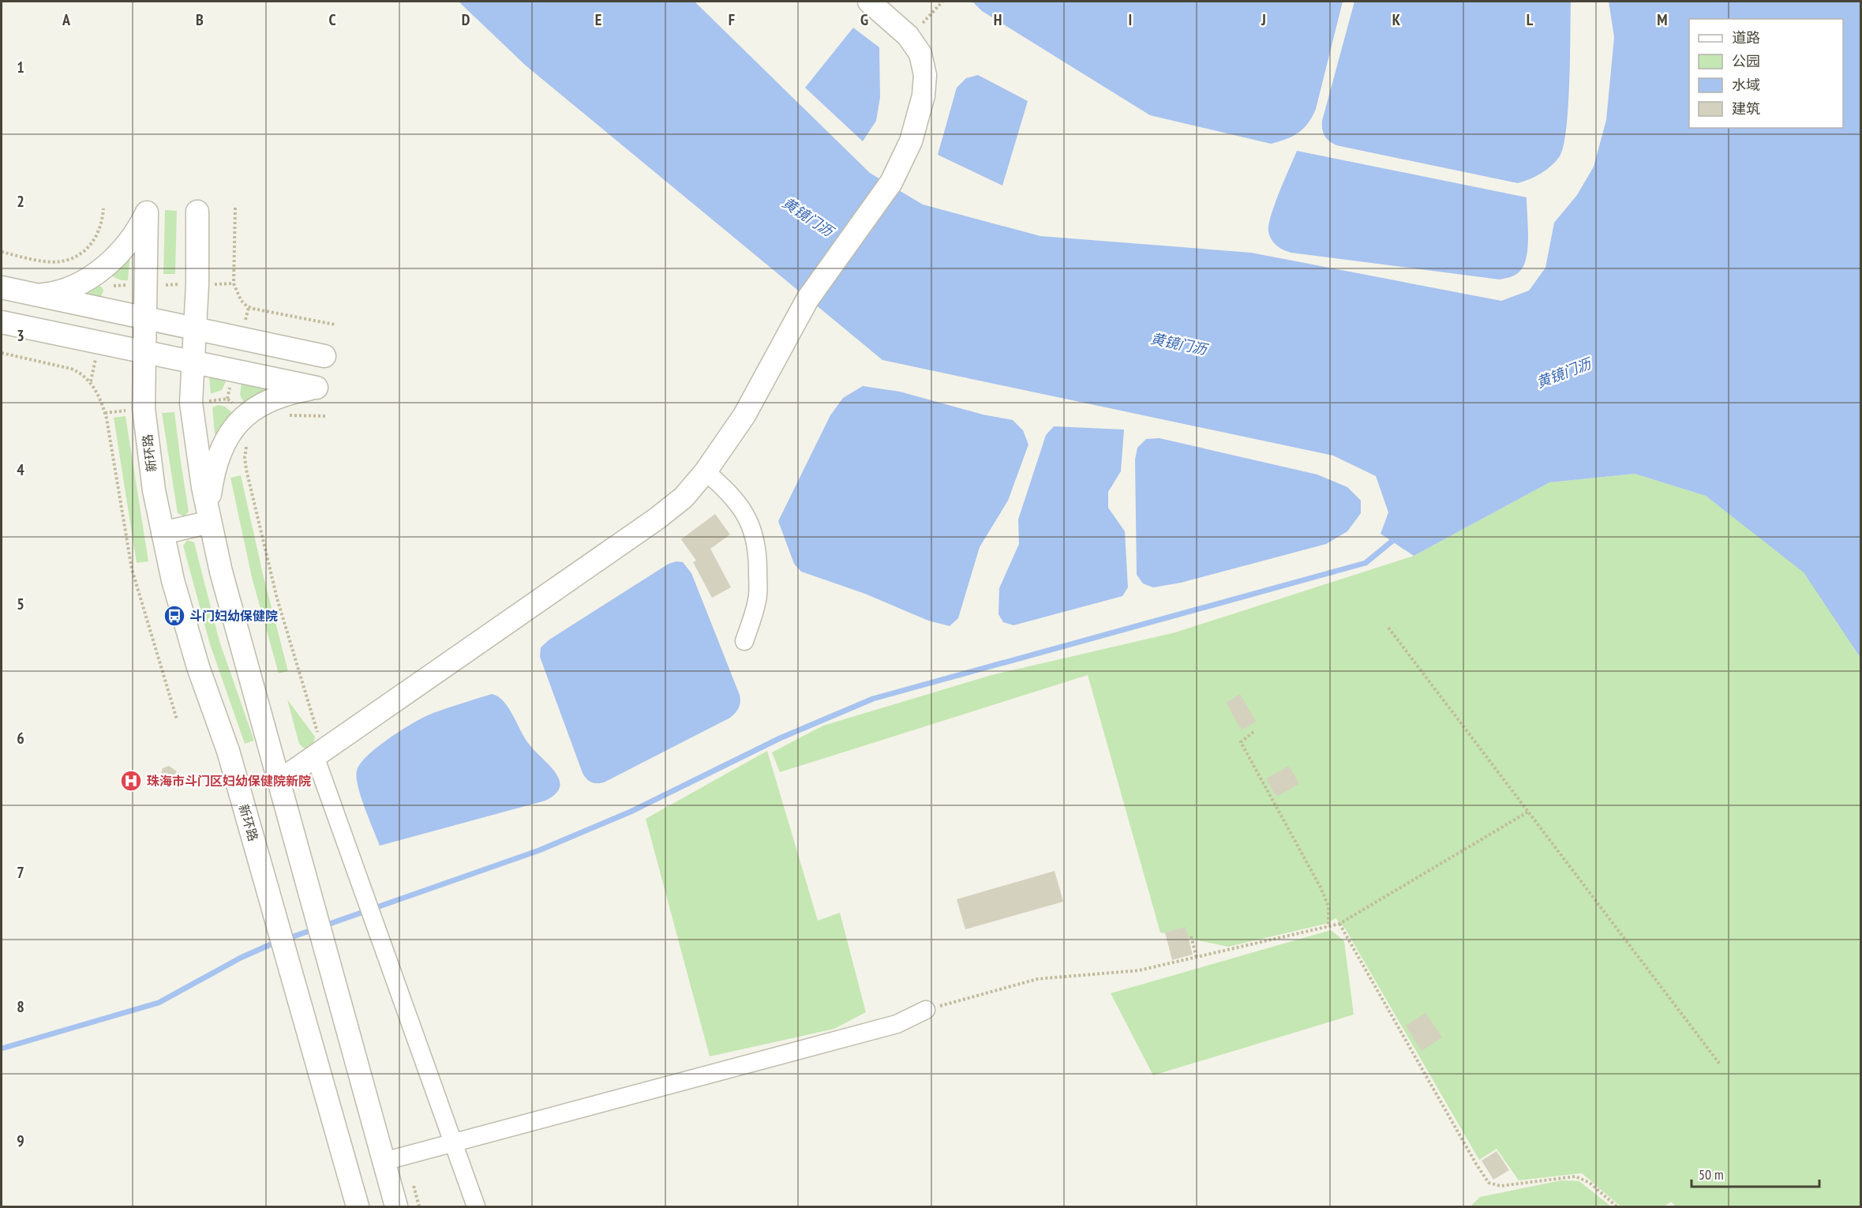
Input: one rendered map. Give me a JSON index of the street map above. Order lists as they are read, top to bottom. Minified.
{"streets":{"street":["新环路"]},"water":["黄镜门沥"],"places":{"bus stop":["斗门妇幼保健院"],"hospital":["珠海市斗门区妇幼保健院新院"]},"legend":["道路","公园","水域","建筑"],"scale_bar":"50 m","grid":{"columns":["A","B","C","D","E","F","G","H","I","J","K","L","M"],"rows":["1","2","3","4","5","6","7","8","9"]}}
